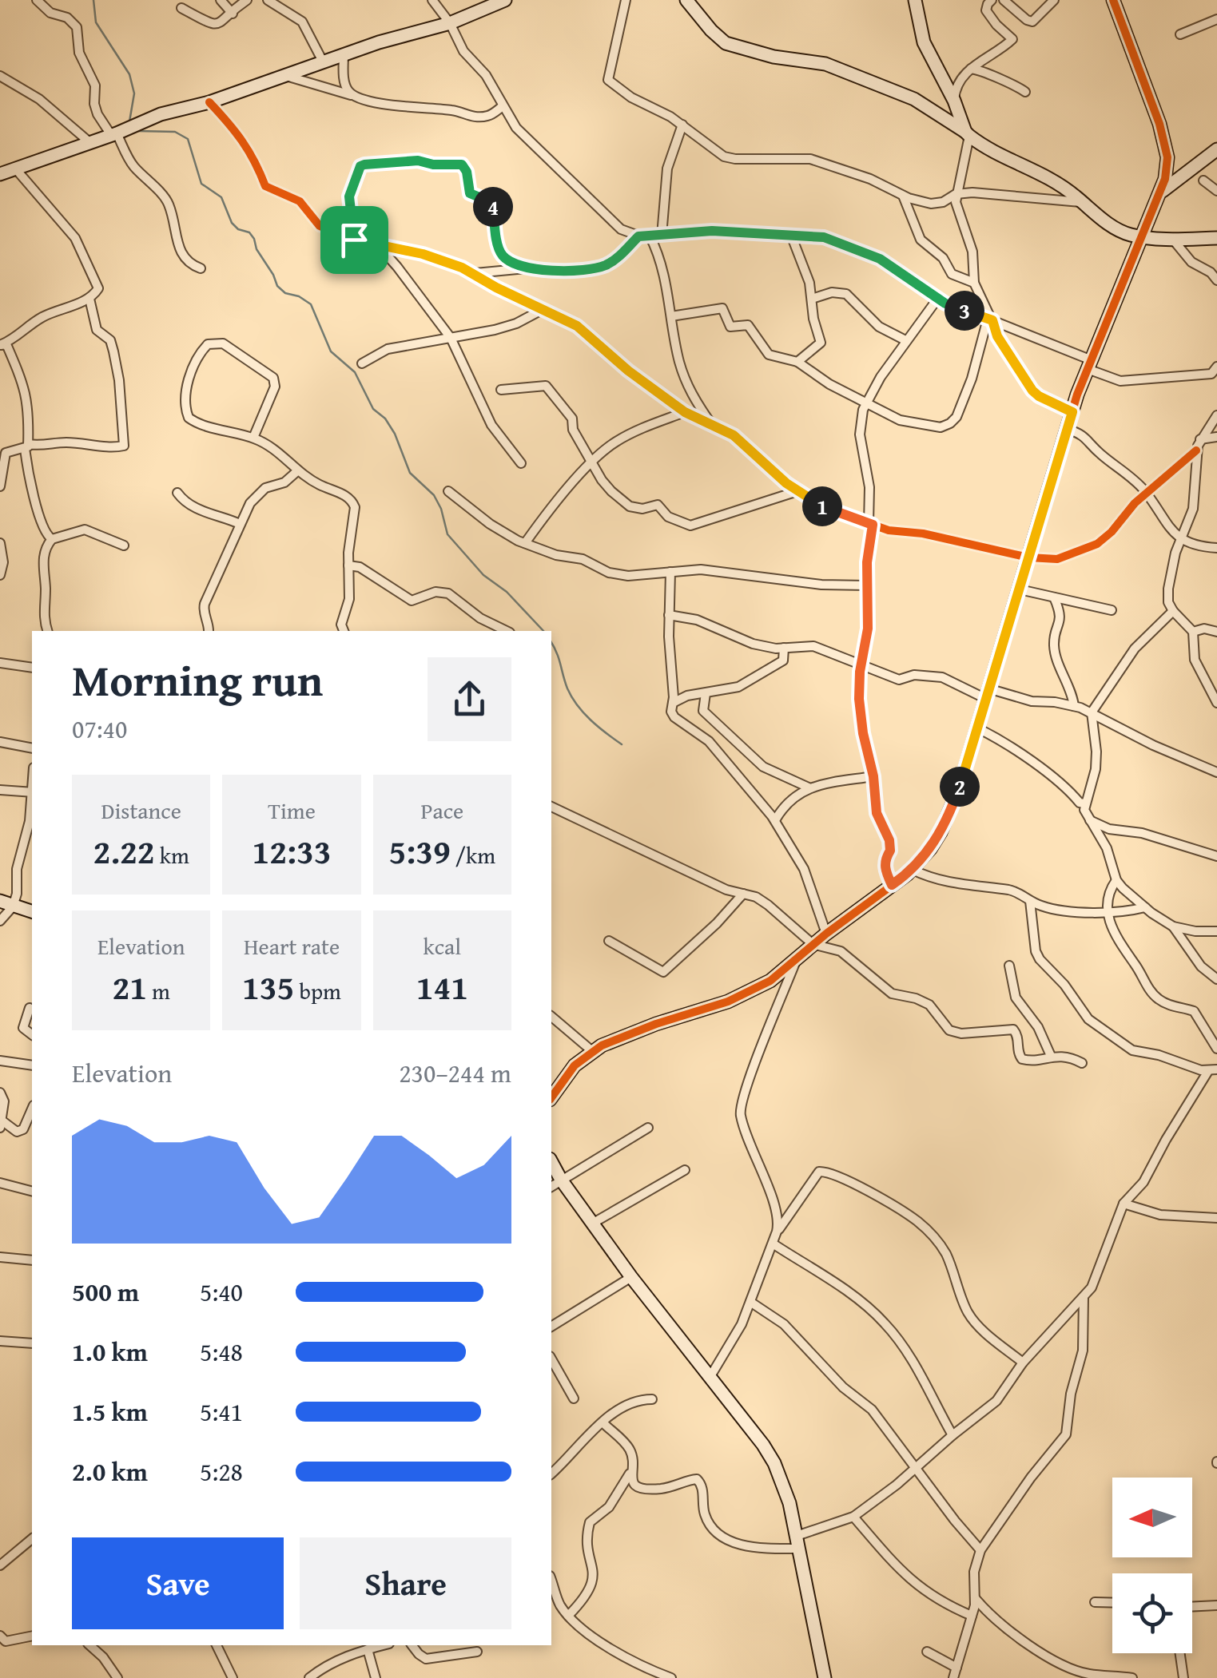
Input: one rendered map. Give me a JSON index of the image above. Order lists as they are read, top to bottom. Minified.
{"north":"left","page":{"pins":["4","3","1","2"],"heading":["Morning run","07:40"],"stats":[["Distance","2.22 km"],["Time","12:33"],["Pace","5:39 /km"],["Elevation","21 m"],["Heart rate","135 bpm"],["kcal","141"]],"chart":["Elevation","230–244 m"],"list":[{"name":"500 m","note":"5:40"},{"name":"1.0 km","note":"5:48"},{"name":"1.5 km","note":"5:41"},{"name":"2.0 km","note":"5:28"}],"buttons":["Save","Share"]}}
